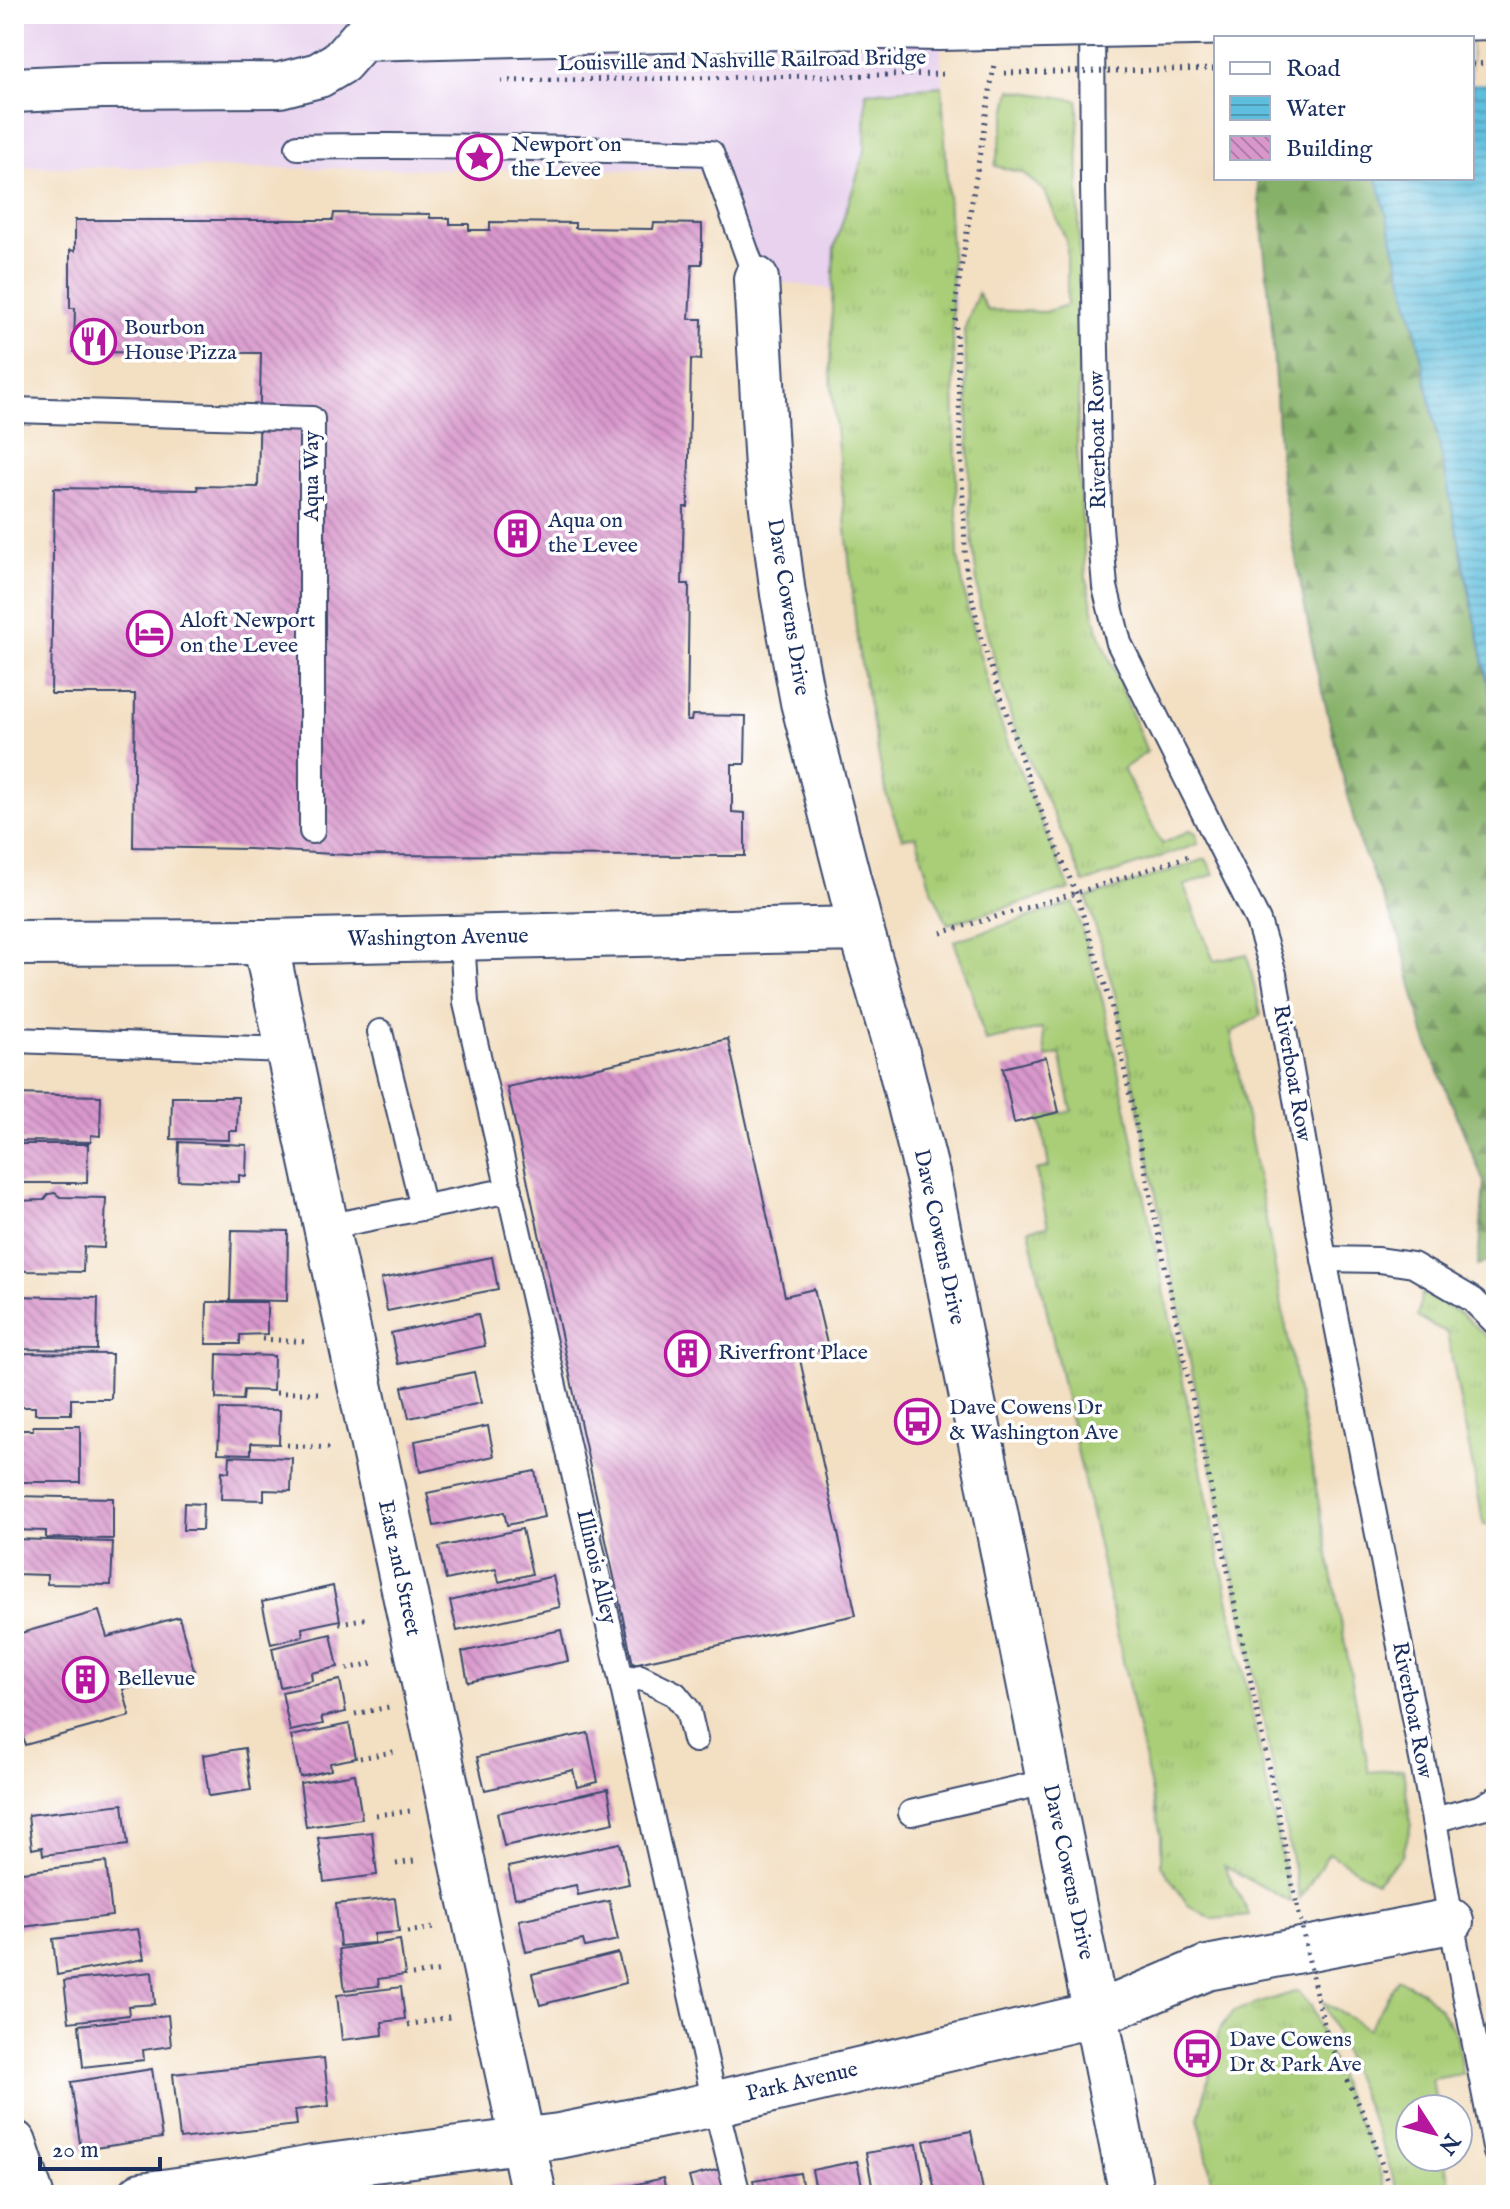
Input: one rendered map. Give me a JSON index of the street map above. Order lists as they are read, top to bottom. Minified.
{"streets":{"street":["Dave Cowens Drive","Washington Avenue","East 2nd Street","Park Avenue"],"lane":["Riverboat Row","Aqua Way","Illinois Alley"],"path":["Louisville and Nashville Railroad Bridge"]},"crossings":[["Riverboat Row","Park Avenue"],["Dave Cowens Drive","Washington Avenue"],["Dave Cowens Drive","Park Avenue"],["Washington Avenue","Illinois Alley"],["Washington Avenue","East 2nd Street"],["Illinois Alley","Park Avenue"],["East 2nd Street","Park Avenue"]],"places":{"place":["Newport on the Levee"],"restaurant":["Bourbon House Pizza"],"building":["Aqua on the Levee","Riverfront Place","Bellevue"],"hotel":["Aloft Newport on the Levee"],"bus stop":["Dave Cowens Dr & Washington Ave","Dave Cowens Dr & Park Ave"]},"legend":["Road","Water","Building"],"scale_bar":"20 m","north":"bottom right"}
